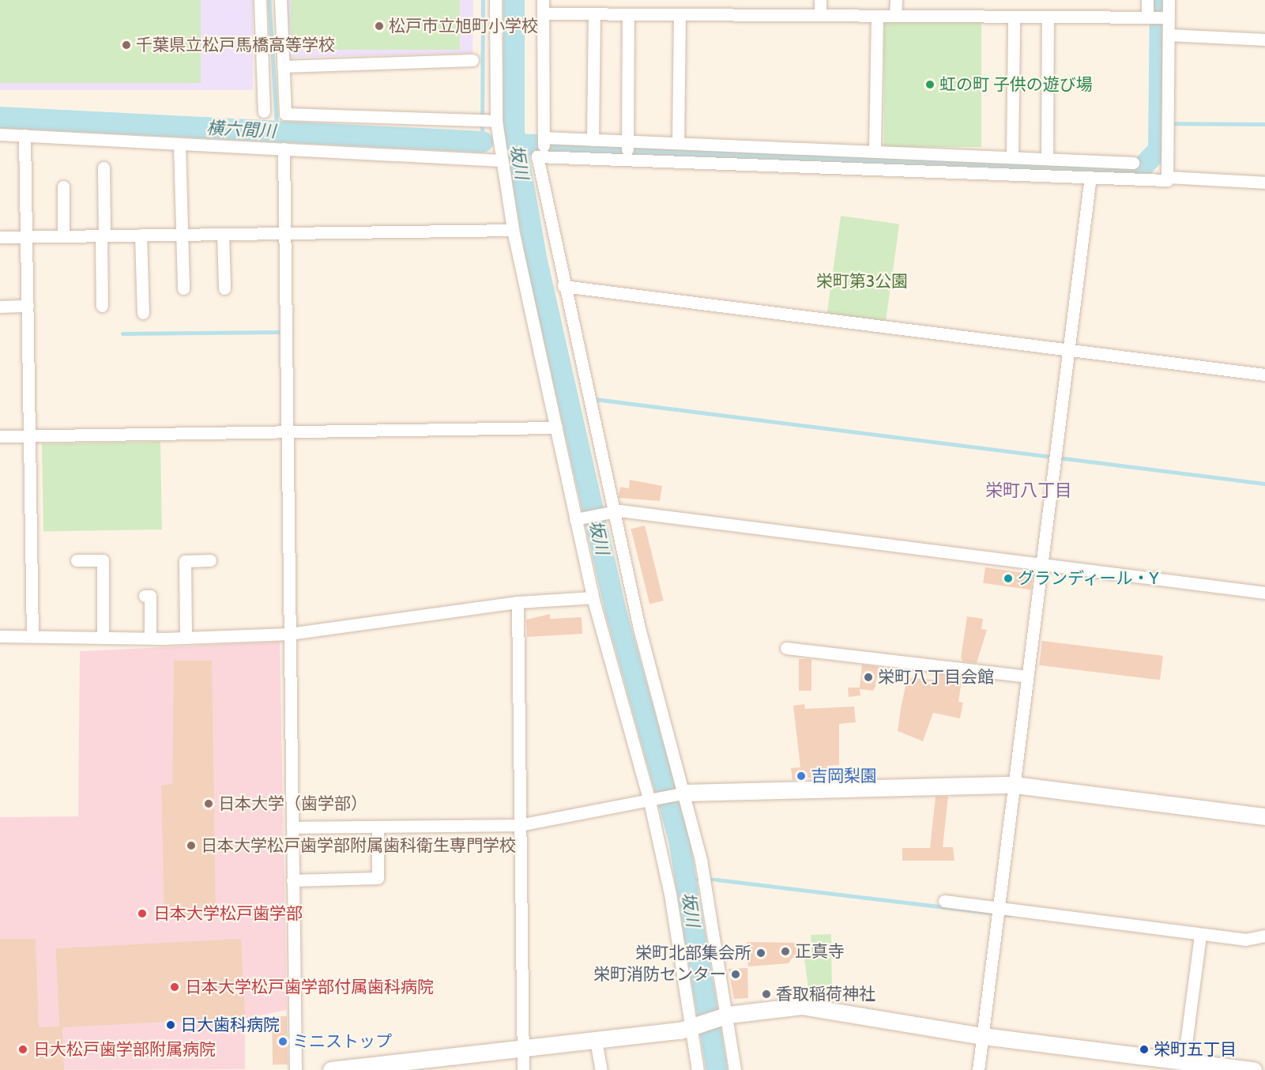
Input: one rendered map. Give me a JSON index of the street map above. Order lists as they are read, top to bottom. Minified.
{"districts":["栄町八丁目"],"water":["横六間川","坂川"],"parks":["栄町第3公園"],"places":["松戸市立旭町小学校","千葉県立松戸馬橋高等学校","虹の町 子供の遊び場","グランディール・Y","栄町八丁目会館","吉岡梨園","日本大学（歯学部）","日本大学松戸歯学部附属歯科衛生専門学校","日本大学松戸歯学部","正真寺","栄町北部集会所","栄町消防センター","日本大学松戸歯学部付属歯科病院","香取稲荷神社","日大歯科病院","ミニストップ","日大松戸歯学部附属病院","栄町五丁目"]}
